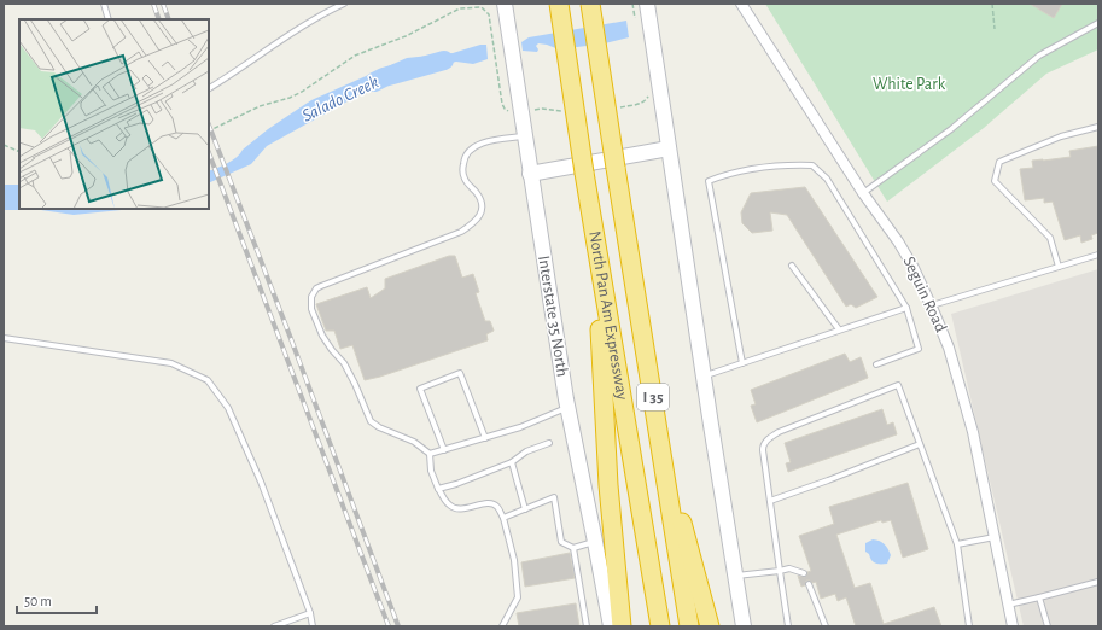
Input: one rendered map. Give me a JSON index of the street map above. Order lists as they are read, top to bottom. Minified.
{"streets":{"highway":["North Pan Am Expressway","I 35"],"main road":["Interstate 35 North"],"street":["Seguin Road"]},"water":["Salado Creek"],"parks":["White Park"],"scale_bar":"50 m"}
